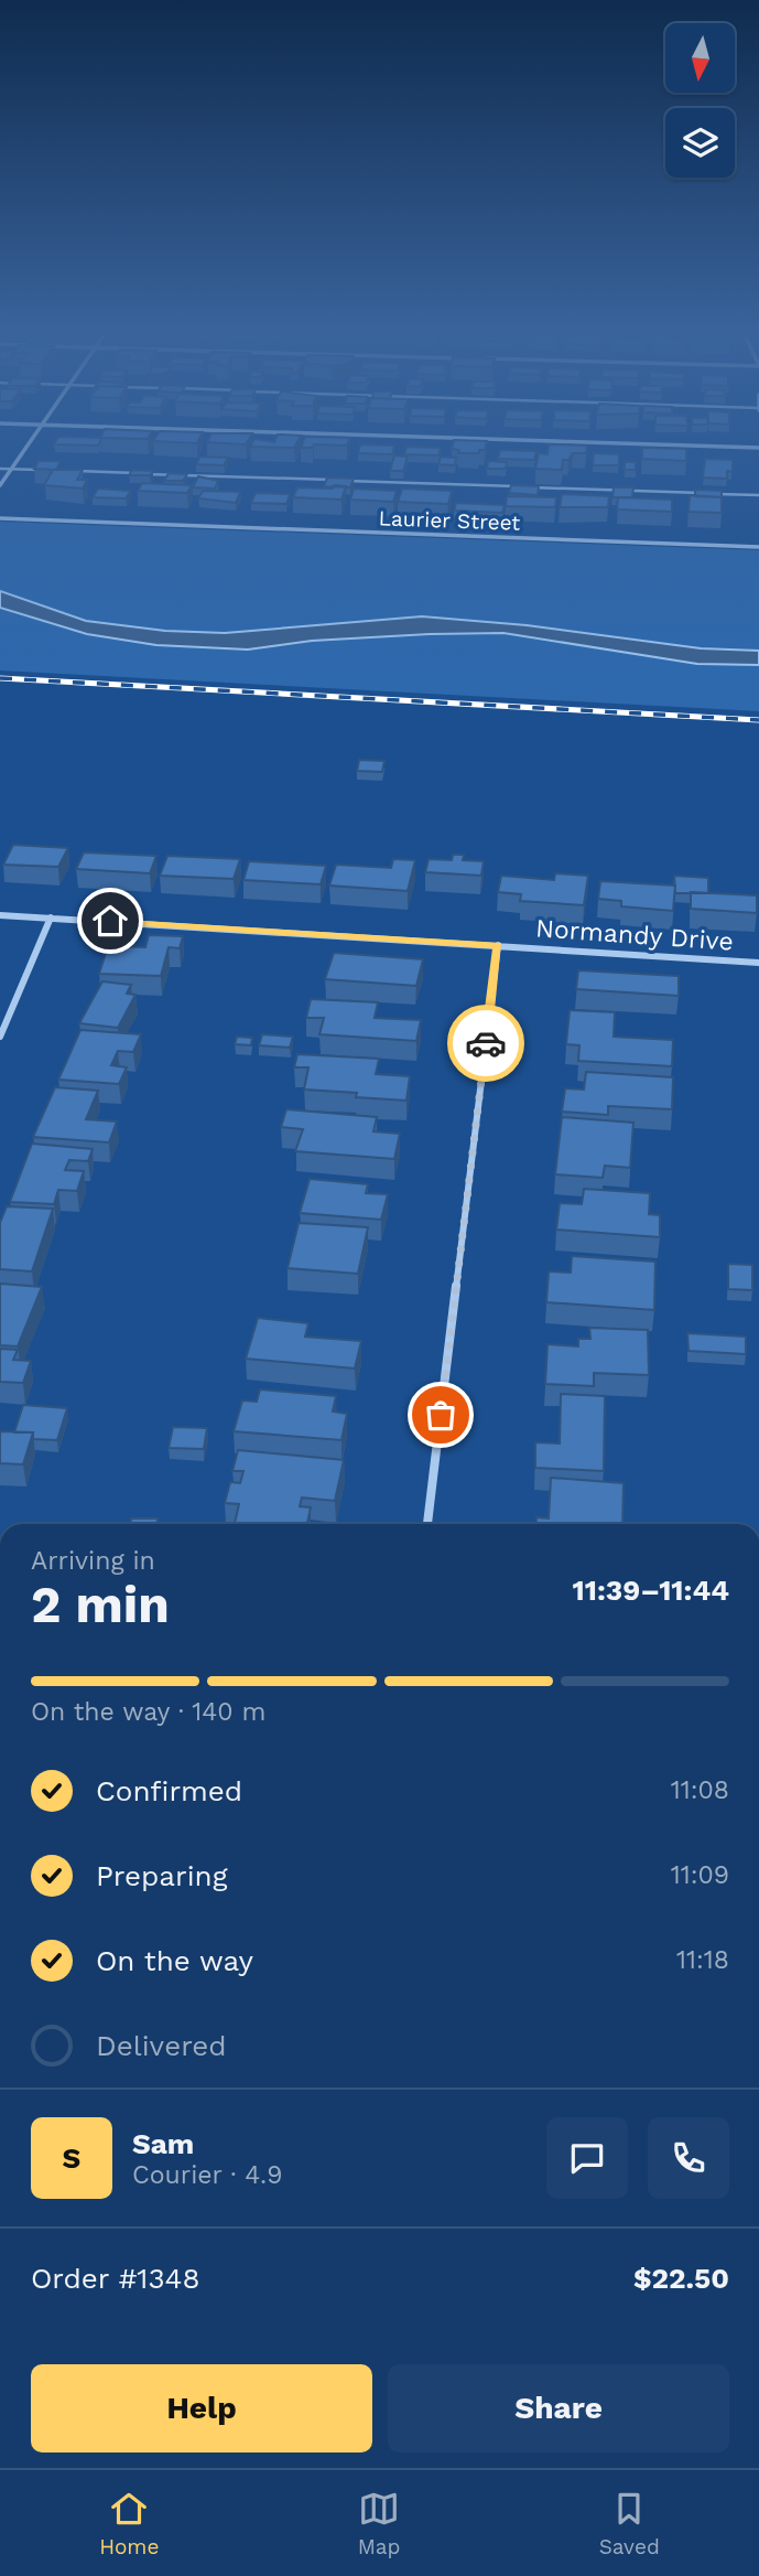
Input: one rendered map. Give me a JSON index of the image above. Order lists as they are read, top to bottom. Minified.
{"streets":{"street":["Laurier Street","Normandy Drive"]},"north":"bottom","page":{"heading":["2 min","Arriving in","11:39–11:44"],"panel":["Sam","Courier · 4.9","Order #1348","$22.50"],"bar":"On the way · 140 m","list":[["Confirmed","11:08"],["Preparing","11:09"],["On the way","11:18"],"Delivered"],"round":"S","buttons":["Help","Share"],"tabs":["Home","Map","Saved"]}}
